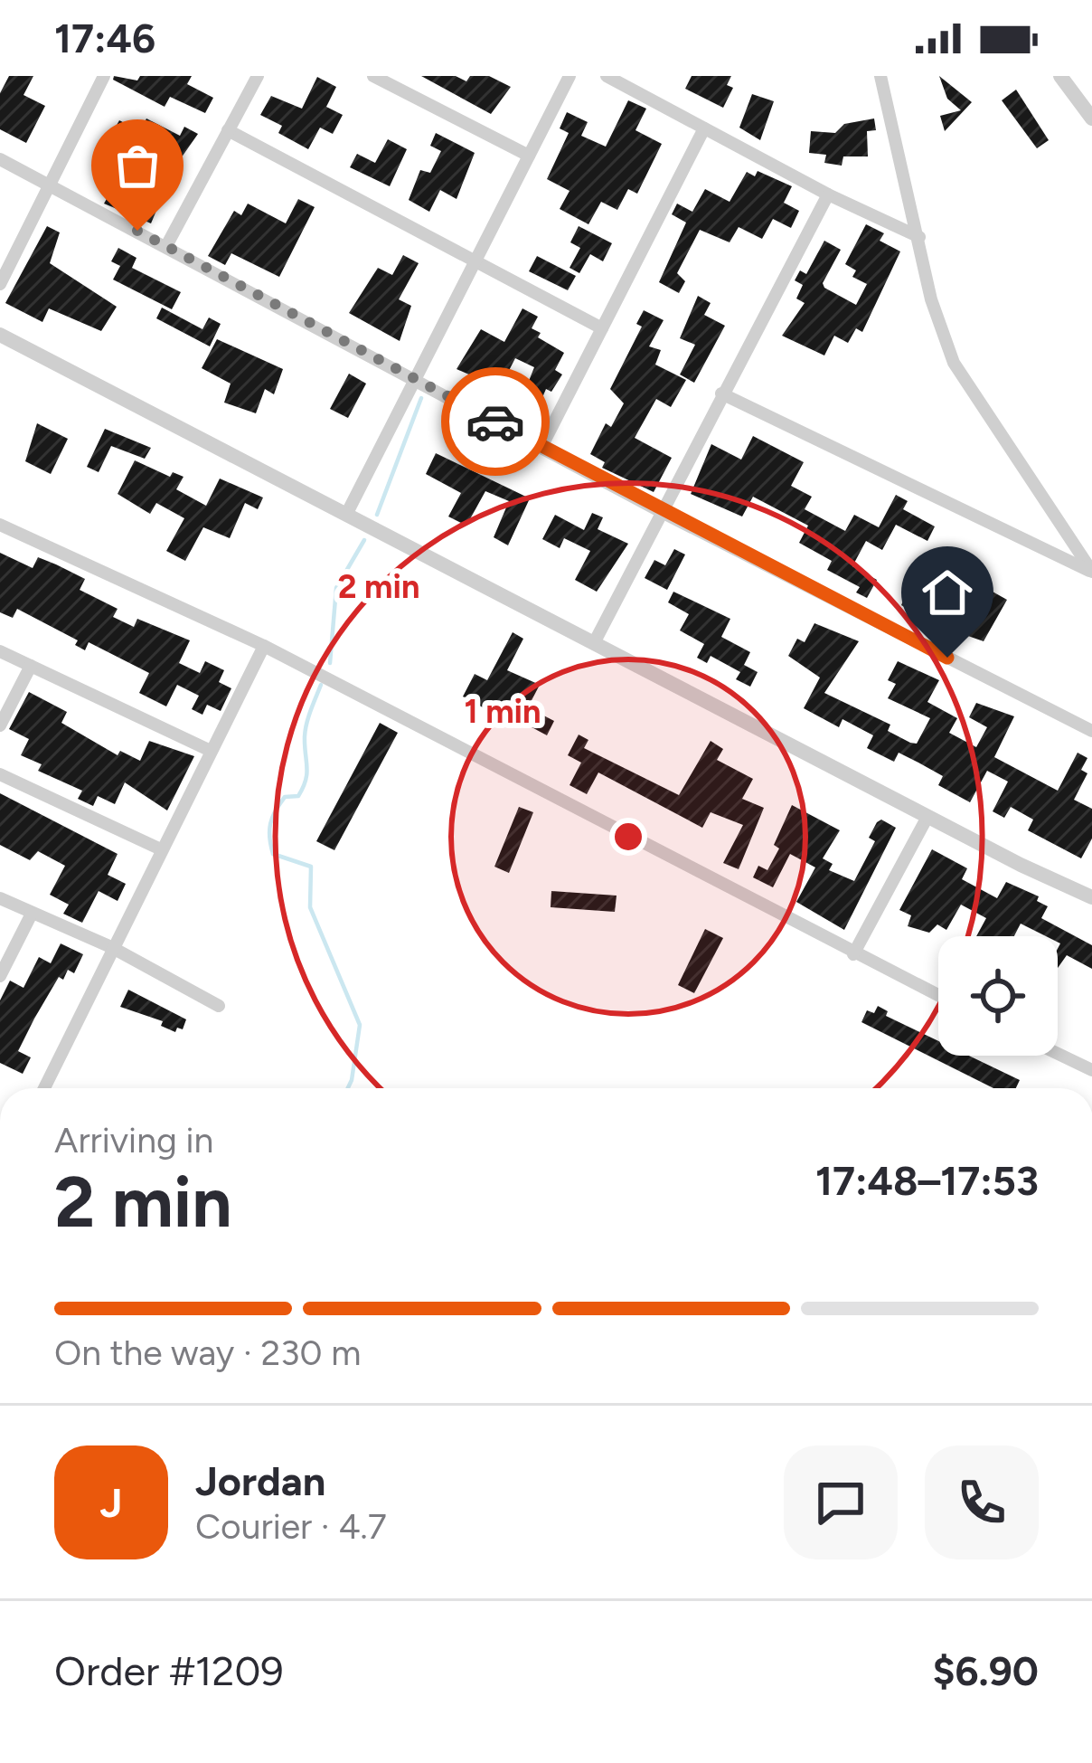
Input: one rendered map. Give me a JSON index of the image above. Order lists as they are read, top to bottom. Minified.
{"page":{"status":"17:46","heading":["2 min","Arriving in","17:48–17:53"],"panel":["Jordan","Courier · 4.7","Order #1209","$6.90"],"bar":"On the way · 230 m","round":"J"},"rings":["2 min","1 min"]}
